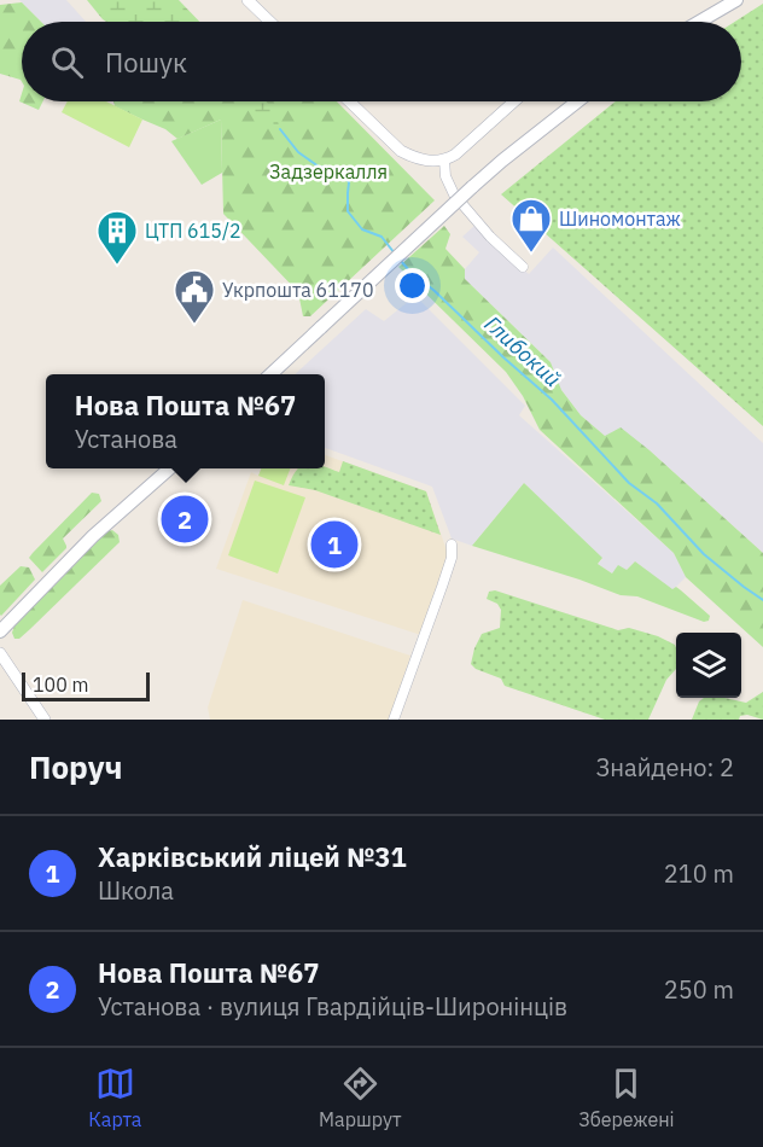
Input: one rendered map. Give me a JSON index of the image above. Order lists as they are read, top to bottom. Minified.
{"water":["Глибокий"],"parks":["Задзеркалля"],"places":{"shop":["Шиномонтаж"],"building":["ЦТП 615/2"],"public building":["Укрпошта 61170"]},"scale_bar":"100 m","page":{"search":"Пошук","popup":["Нова Пошта №67","Установа"],"pins":["2","1"],"scale":"100 m","heading":["Поруч","Знайдено: 2"],"list":[{"mark":"1","name":"Харківський ліцей №31","note":"Школа","value":"210 m"},{"mark":"2","name":"Нова Пошта №67","note":"Установа · вулиця Гвардійців-Широнінців","value":"250 m"}],"nav":["Карта","Маршрут","Збережені"]}}
